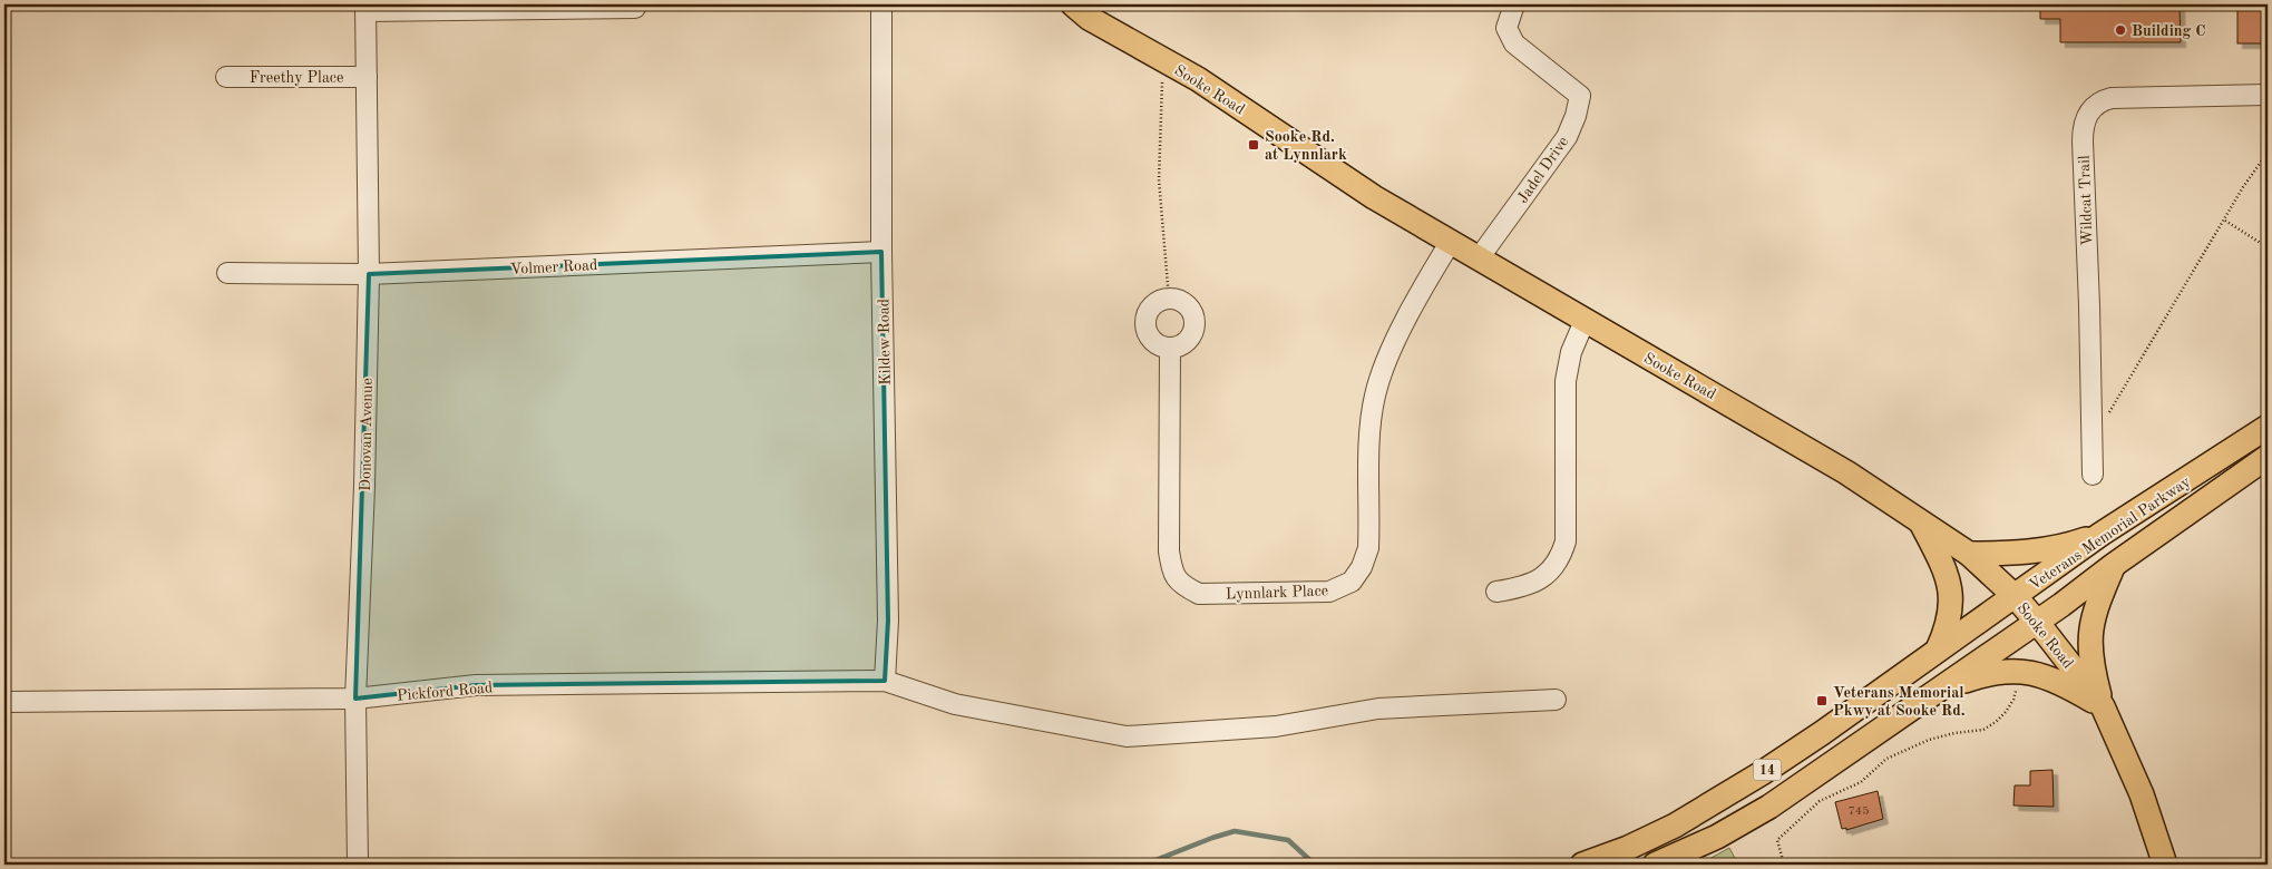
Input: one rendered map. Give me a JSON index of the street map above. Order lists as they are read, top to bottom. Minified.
{"streets":{"main road":["Sooke Road","Veterans Memorial Parkway","14"],"street":["Freethy Place","Jadel Drive","Wildcat Trail","Volmer Road","Kildew Road","Donovan Avenue","Lynnlark Place","Pickford Road"]},"crossings":[["Freethy Place","Donovan Avenue"],["Sooke Road","Jadel Drive"],["Sooke Road","Veterans Memorial Parkway"],["Sooke Road","Lynnlark Place"],["Volmer Road","Kildew Road"],["Volmer Road","Donovan Avenue"],["Kildew Road","Pickford Road"],["Donovan Avenue","Pickford Road"]],"places":{"other":["Building C"],"transit":["Sooke Rd. at Lynnlark","Veterans Memorial Pkwy at Sooke Rd."]},"house_numbers":["745"]}
